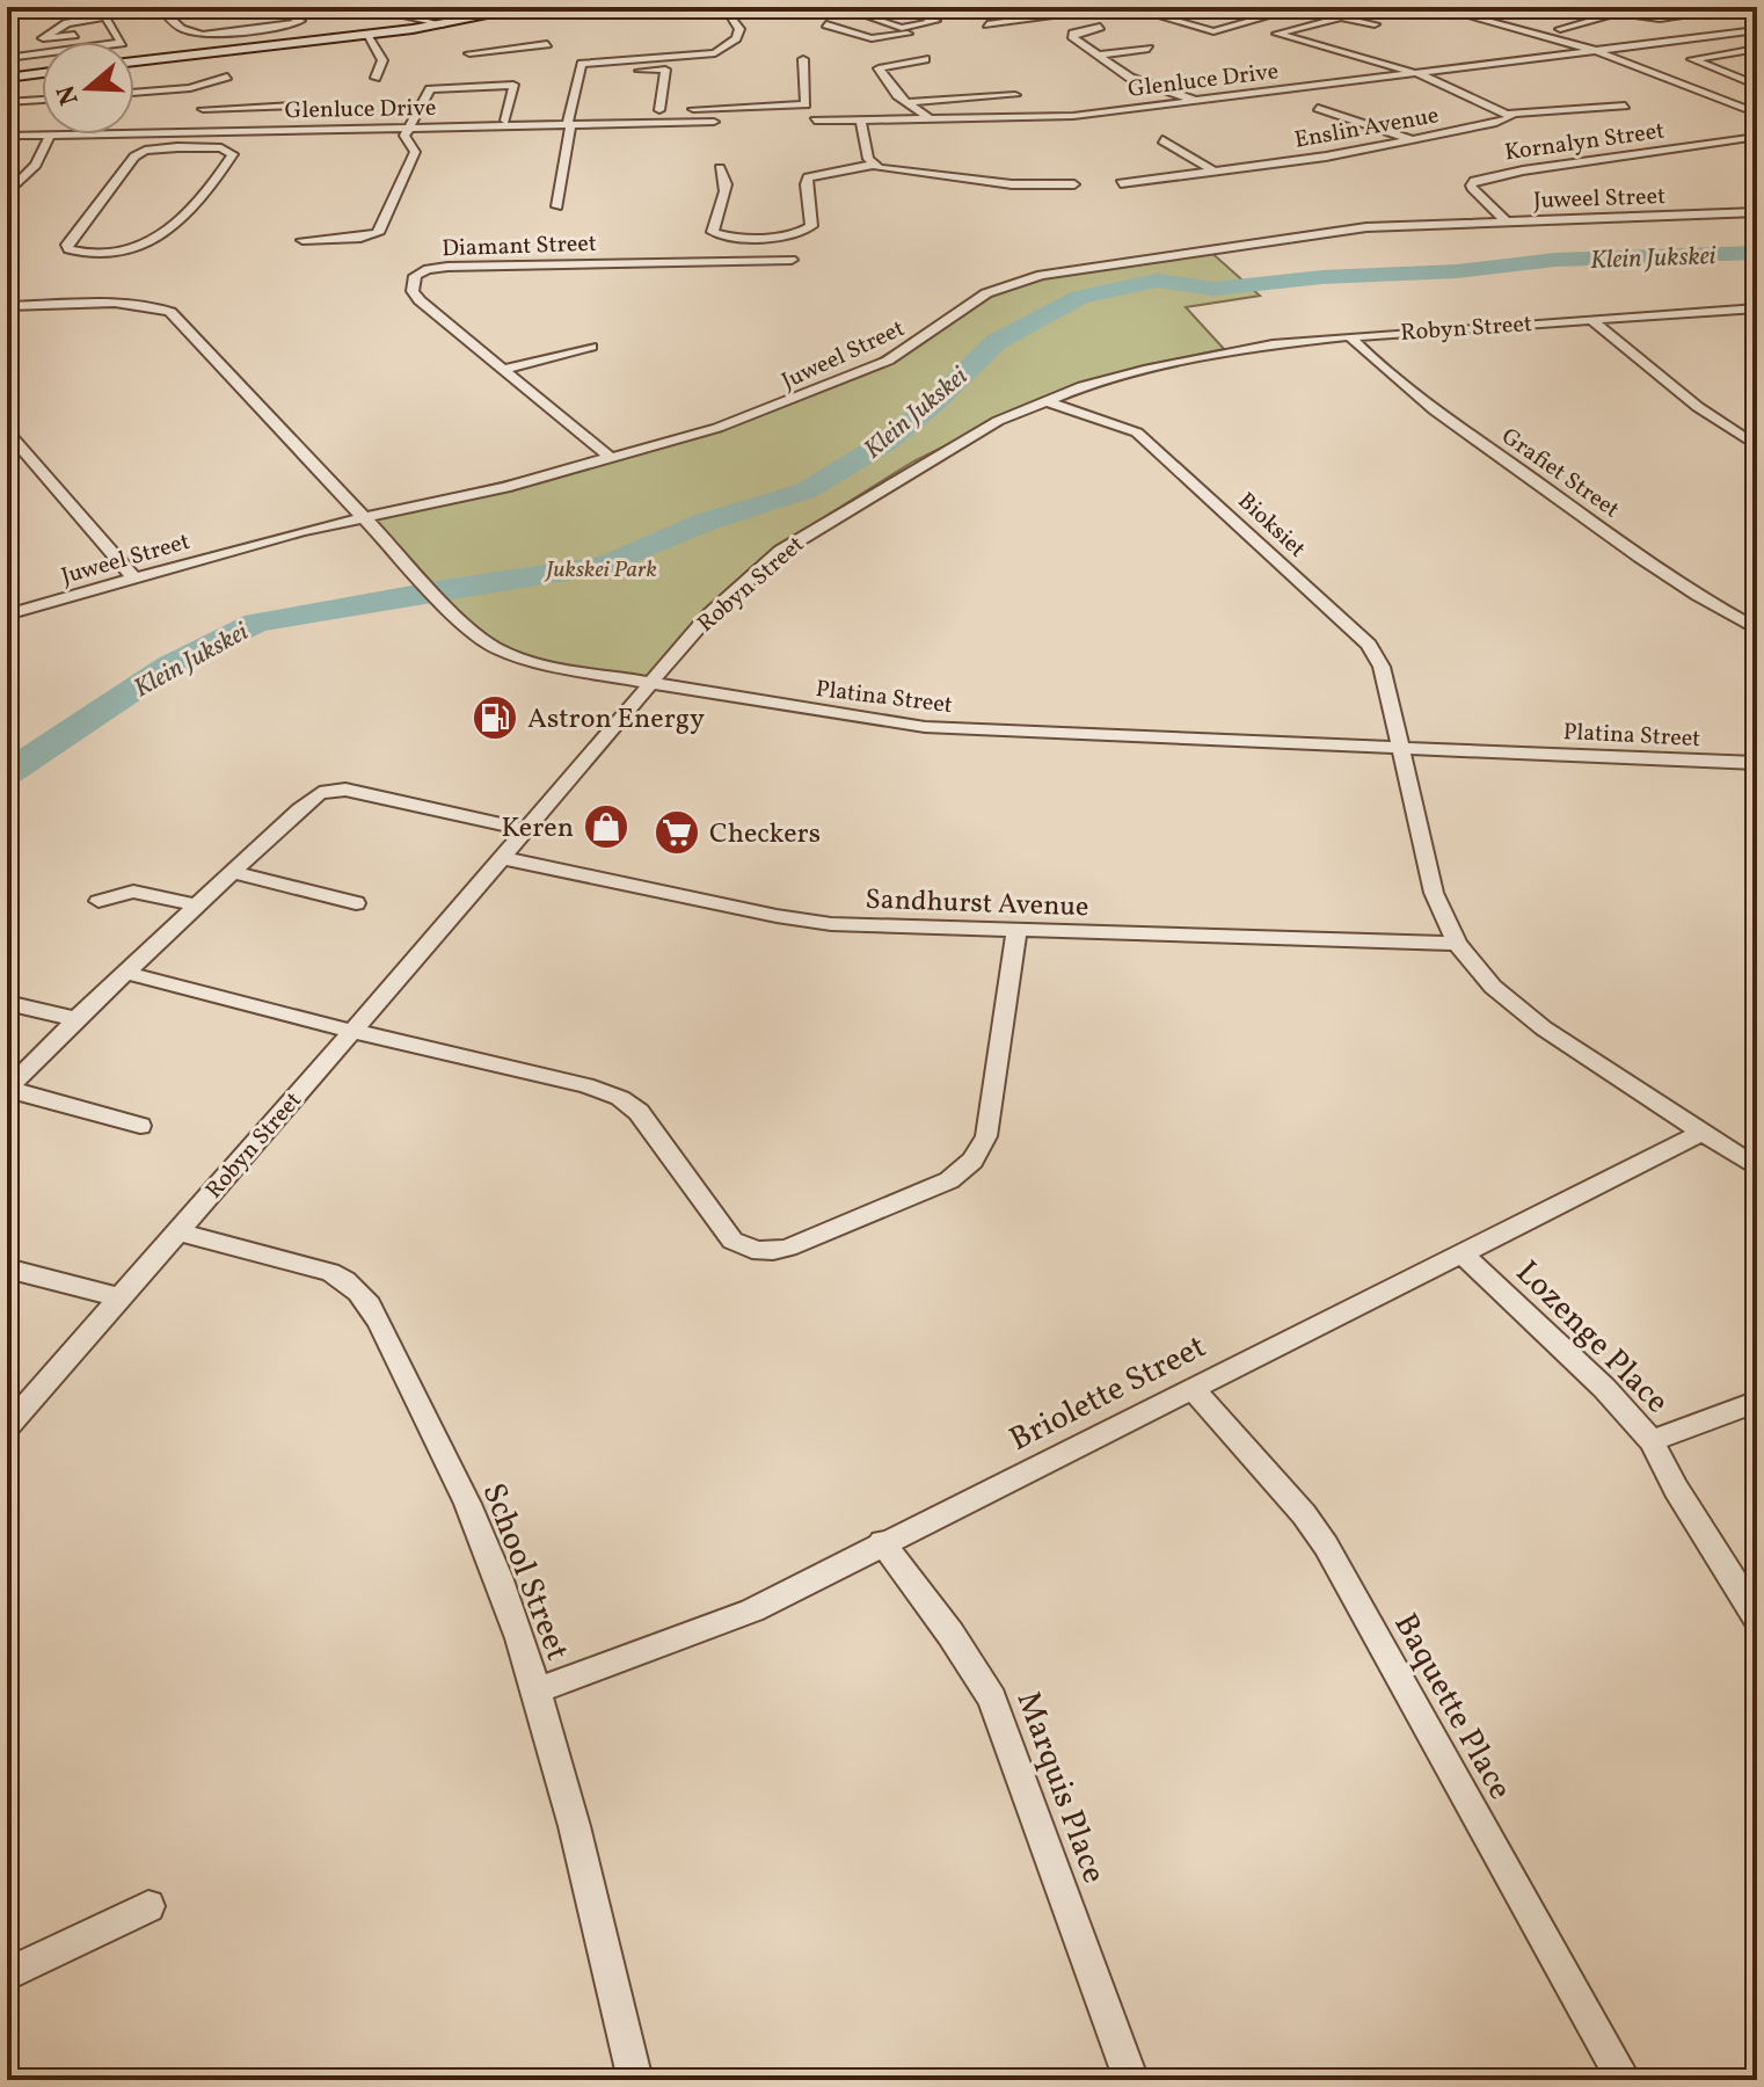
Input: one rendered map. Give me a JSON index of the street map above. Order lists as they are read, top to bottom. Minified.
{"streets":{"street":["Glenluce Drive","Enslin Avenue","Kornalyn Street","Juweel Street","Diamant Street","Robyn Street","Grafiet Street","Bioksiet","Platina Street","Sandhurst Avenue","Lozenge Place","Briolette Street","School Street","Baquette Place","Marquis Place"]},"crossings":[["Glenluce Drive","Enslin Avenue"],["Kornalyn Street","Juweel Street"],["Juweel Street","Diamant Street"],["Juweel Street","Platina Street"],["Robyn Street","Grafiet Street"],["Robyn Street","Bioksiet"],["Robyn Street","Platina Street"],["Robyn Street","Sandhurst Avenue"],["Robyn Street","School Street"],["Bioksiet","Platina Street"],["Bioksiet","Sandhurst Avenue"],["Bioksiet","Briolette Street"],["Lozenge Place","Briolette Street"],["Briolette Street","School Street"],["Briolette Street","Baquette Place"],["Briolette Street","Marquis Place"]],"water":["Klein Jukskei"],"parks":["Jukskei Park"],"places":{"fuel station":["Astron Energy"],"shop":["Keren"],"supermarket":["Checkers"]},"north":"left"}
